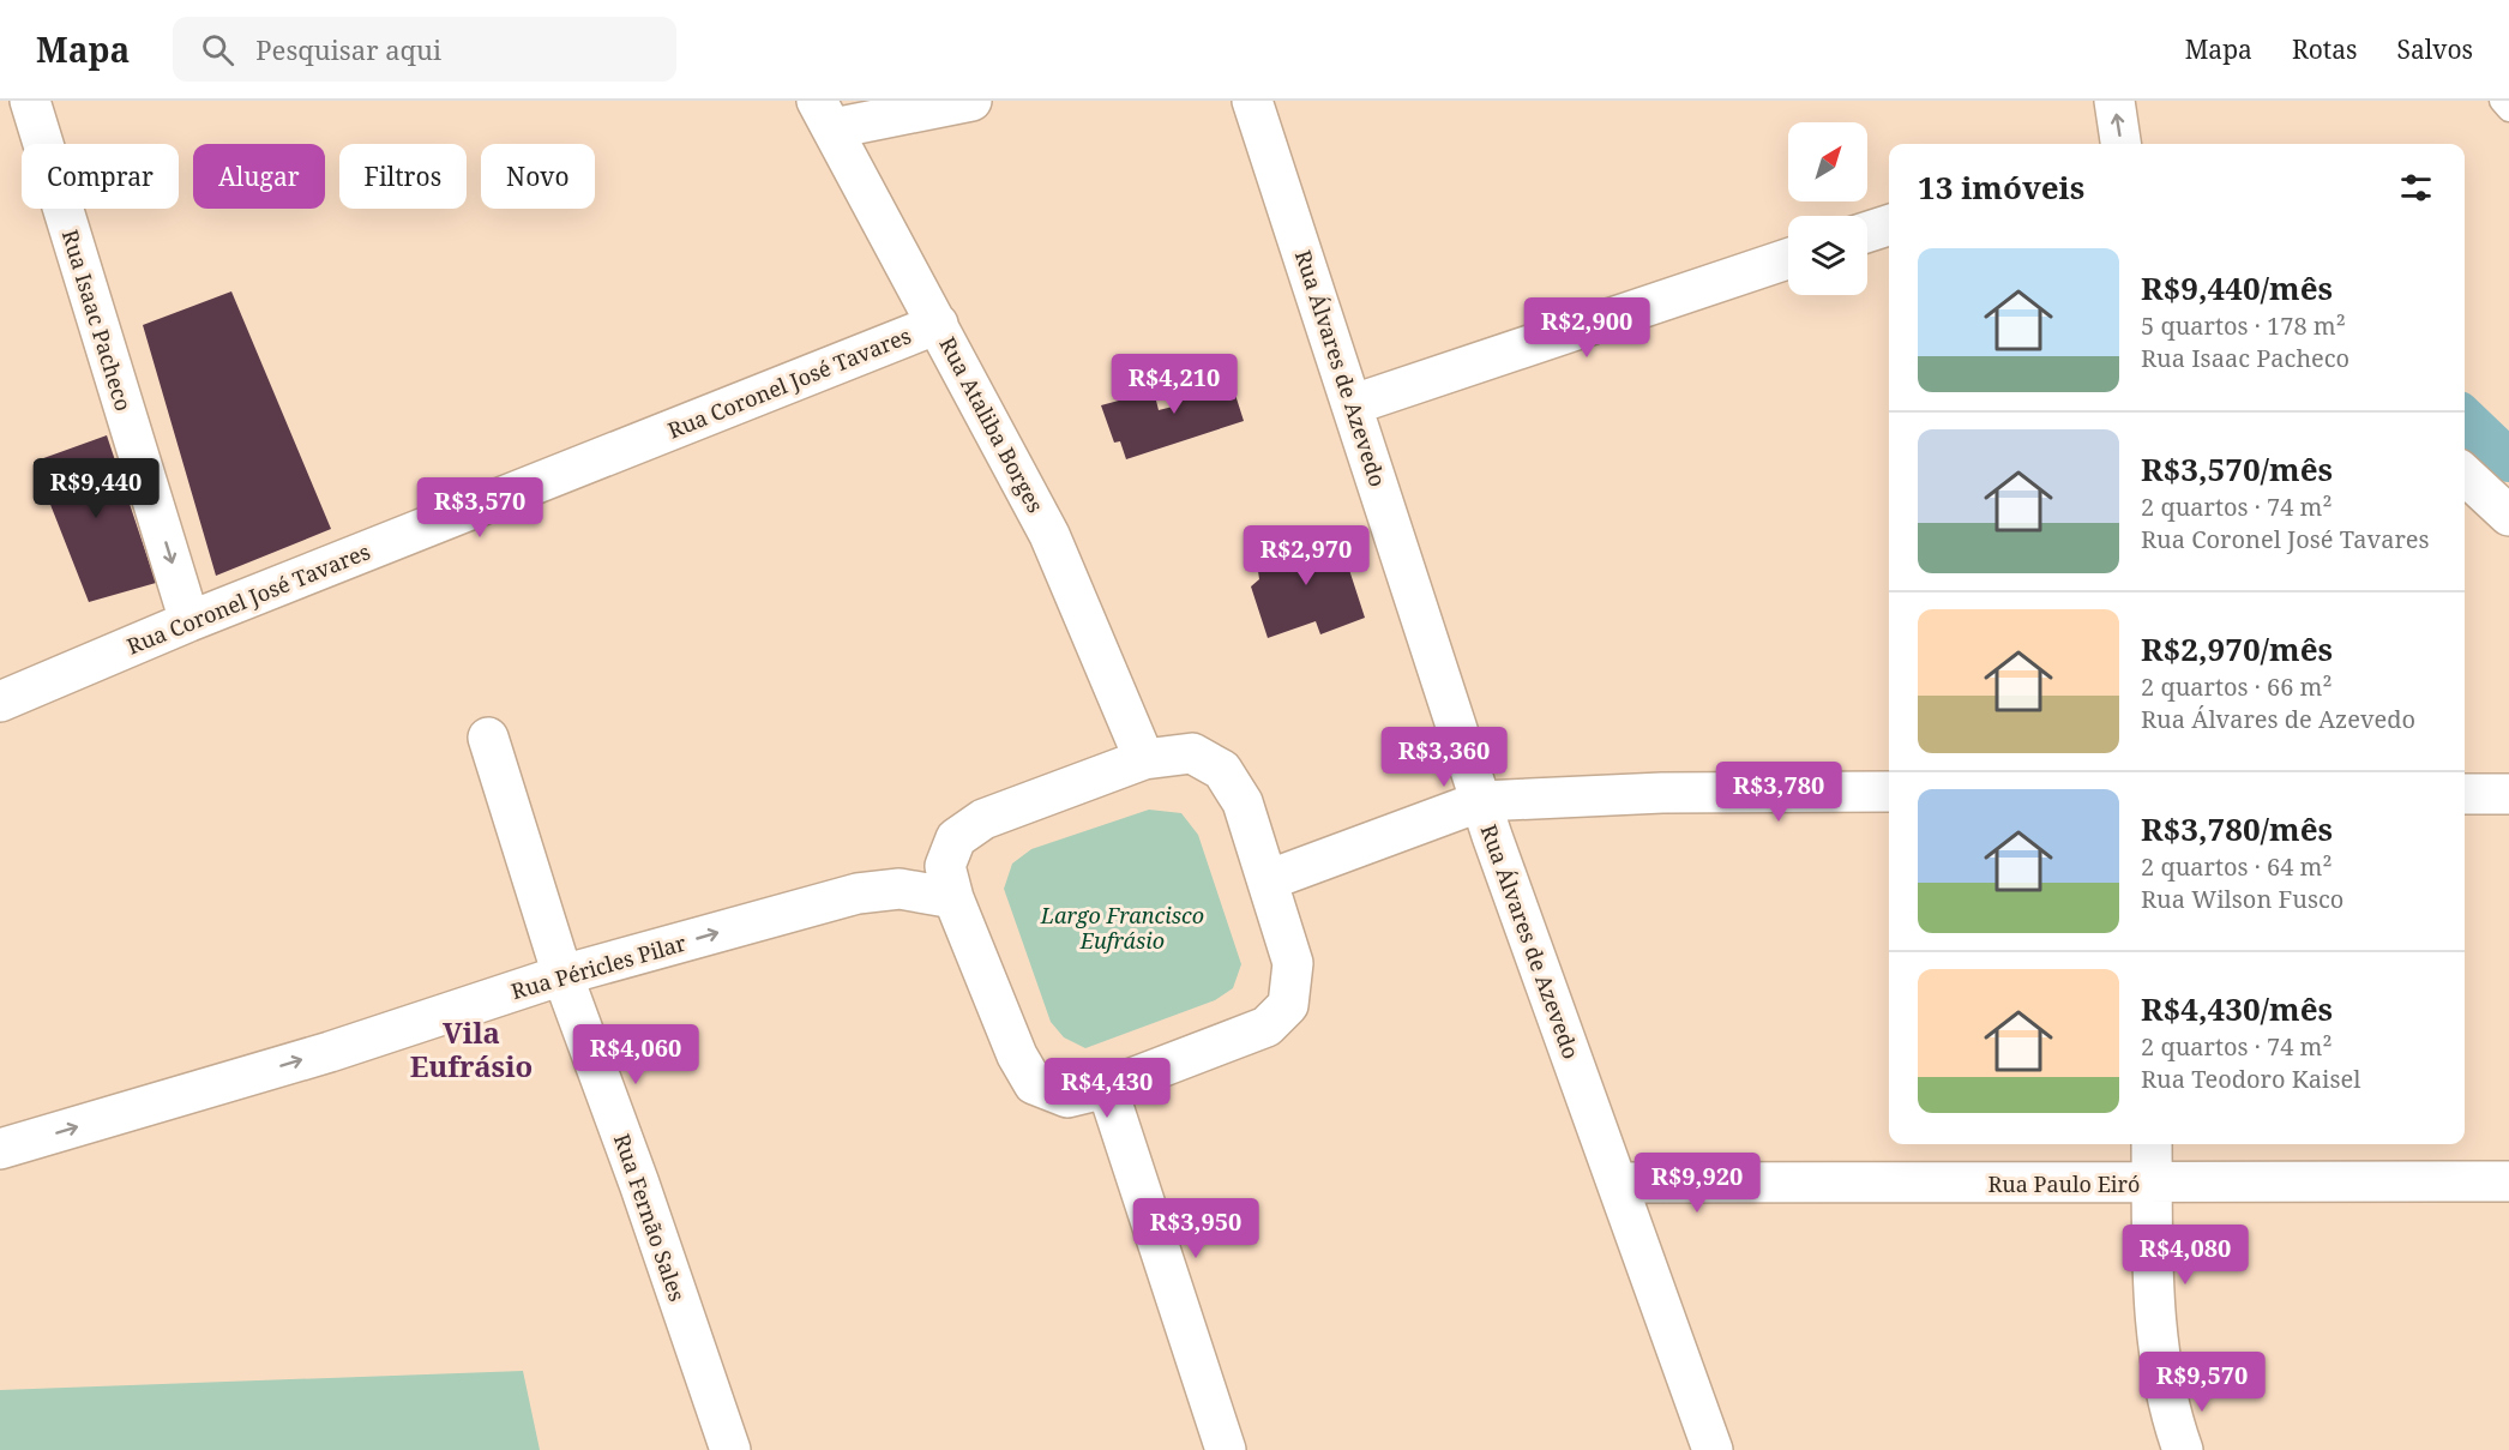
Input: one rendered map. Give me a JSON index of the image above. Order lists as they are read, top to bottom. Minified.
{"streets":{"street":["Rua Isaac Pacheco","Rua Álvares de Azevedo","Rua Coronel José Tavares","Rua Ataliba Borges","Rua Péricles Pilar","Rua Paulo Eiró","Rua Fernão Sales"]},"crossings":[["Rua Isaac Pacheco","Rua Coronel José Tavares"],["Rua Álvares de Azevedo","Rua Paulo Eiró"],["Rua Coronel José Tavares","Rua Ataliba Borges"],["Rua Péricles Pilar","Rua Fernão Sales"]],"one_way":["Rua Isaac Pacheco","Rua Péricles Pilar"],"districts":["Vila Eufrásio"],"parks":["Largo Francisco Eufrásio"],"north":"top right","page":{"header":"Mapa","search":"Pesquisar aqui","nav":["Mapa","Rotas","Salvos"],"chip":["Comprar","Alugar","Filtros","Novo"],"heading":"13 imóveis","list":[{"name":"R$9,440/mês","note":"5 quartos · 178 m² · Rua Isaac Pacheco"},{"name":"R$3,570/mês","note":"2 quartos · 74 m² · Rua Coronel José Tavares"},{"name":"R$2,970/mês","note":"2 quartos · 66 m² · Rua Álvares de Azevedo"},{"name":"R$3,780/mês","note":"2 quartos · 64 m² · Rua Wilson Fusco"},{"name":"R$4,430/mês","note":"2 quartos · 74 m² · Rua Teodoro Kaisel"}],"price":["R$2,900","R$4,210","R$9,440","R$3,570","R$2,970","R$3,360","R$3,780","R$4,060","R$4,430","R$9,920","R$3,950","R$4,080","R$9,570"]}}
